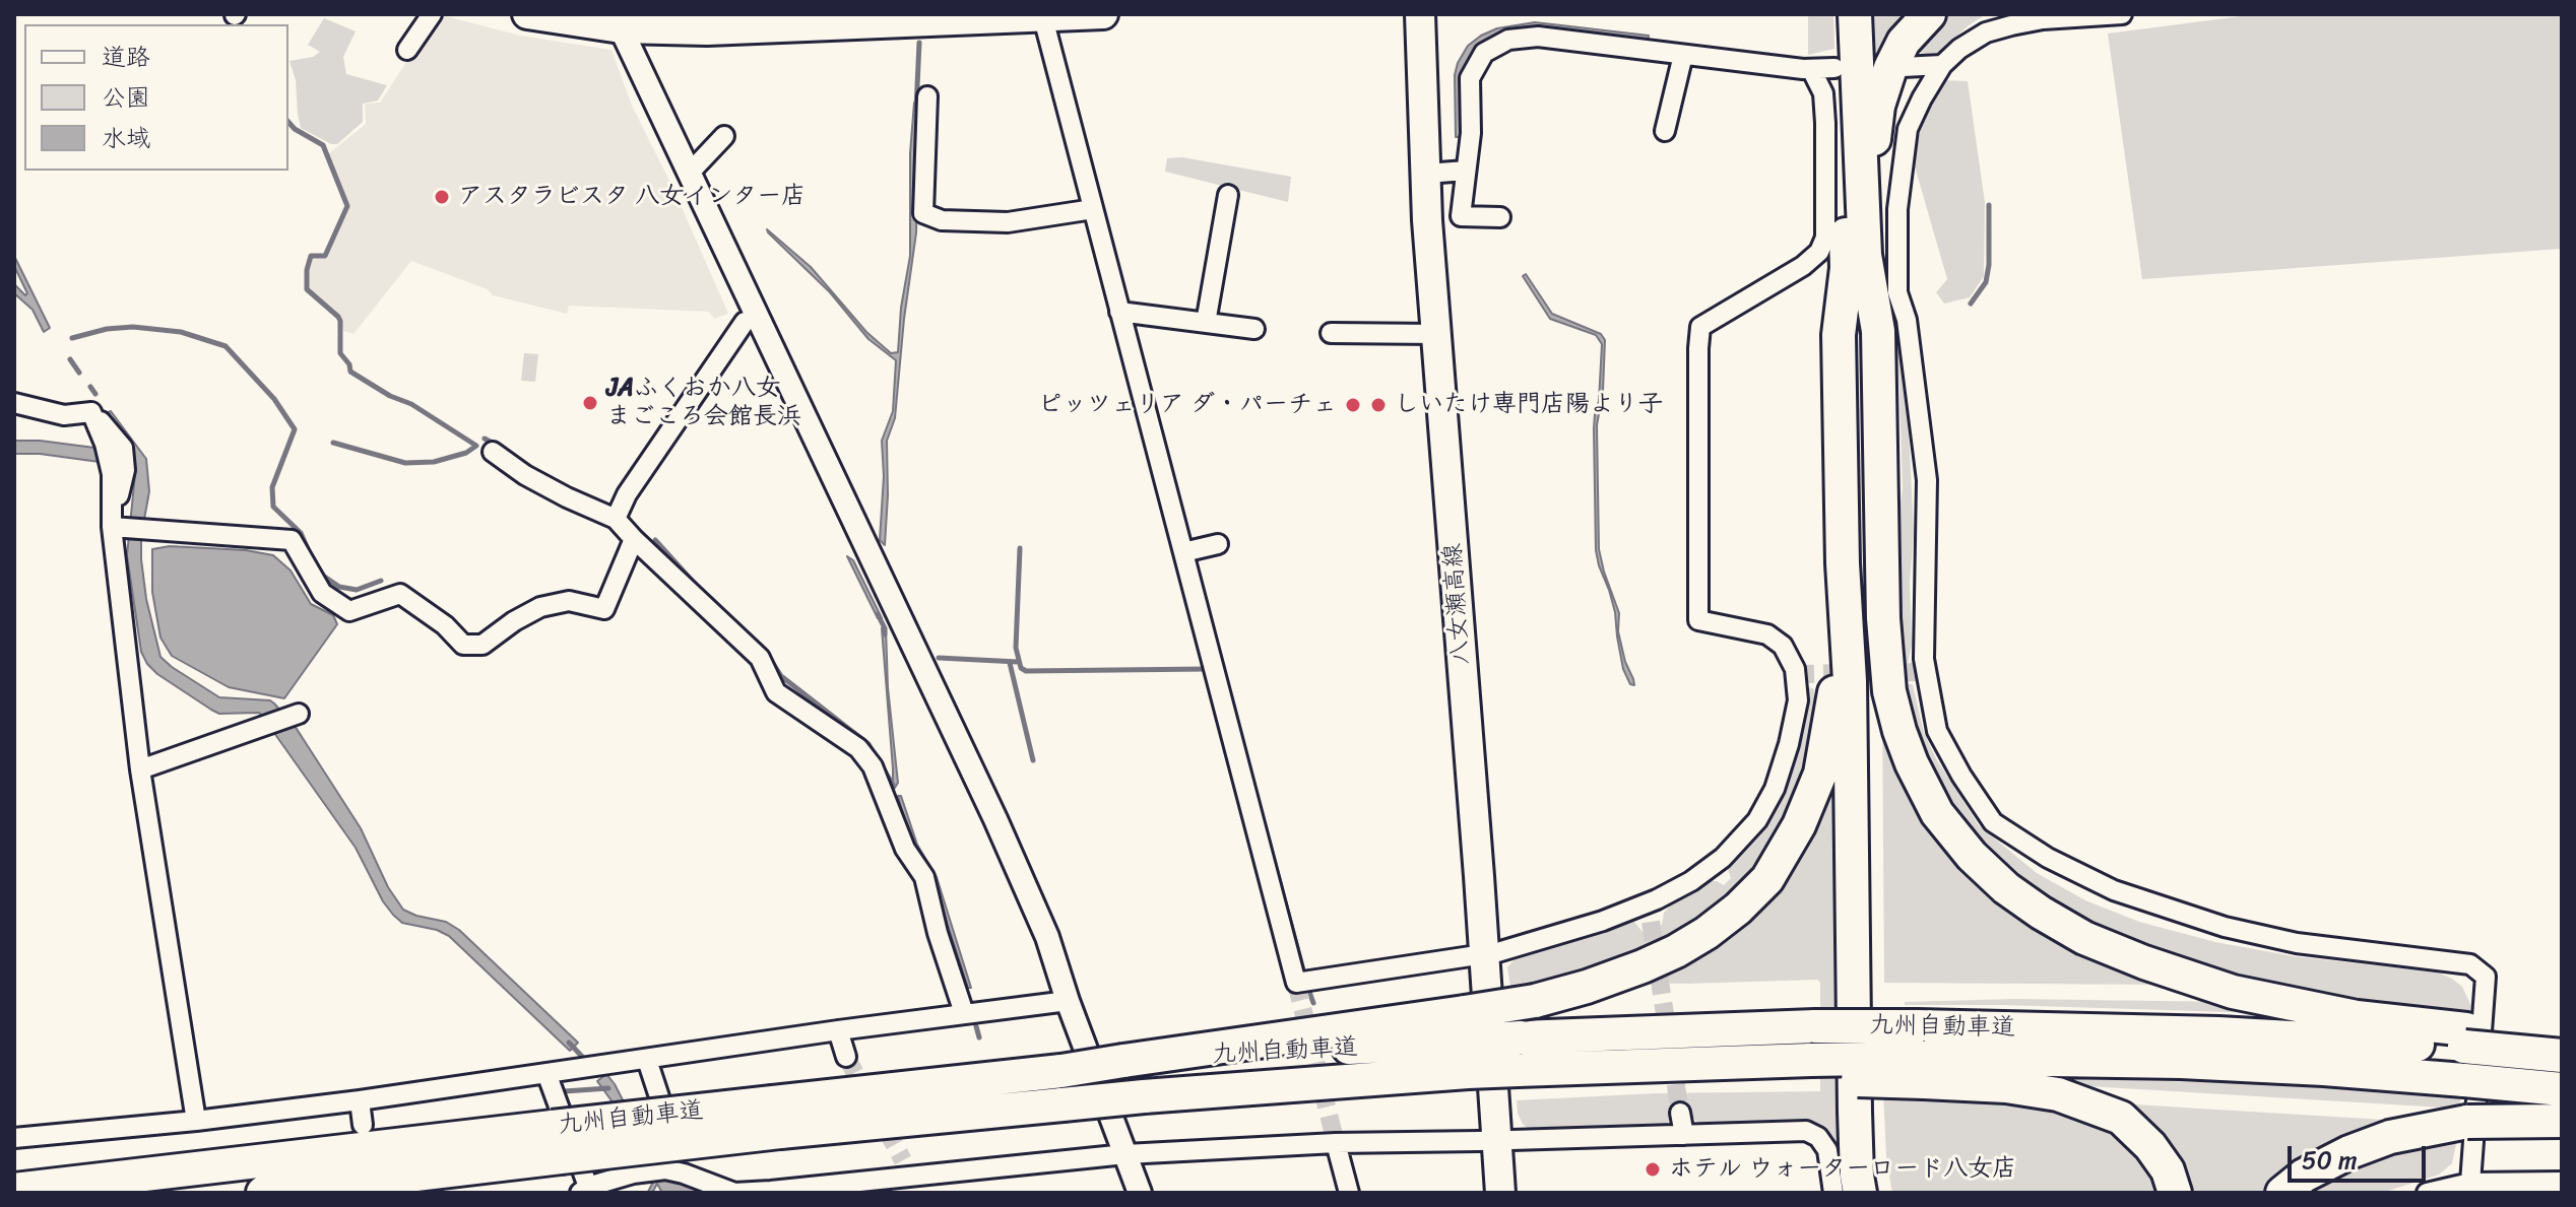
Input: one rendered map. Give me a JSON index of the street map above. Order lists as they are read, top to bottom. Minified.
{"streets":{"highway":["九州自動車道"],"main road":["八女瀬高線"]},"places":["アスタラビスタ 八女インター店","JAふくおか八女 まごころ会館長浜","ピッツェリア ダ・パーチェ","しいたけ専門店陽より子","ホテル ウォーターロード八女店"],"legend":["道路","公園","水域"],"scale_bar":"50 m"}
